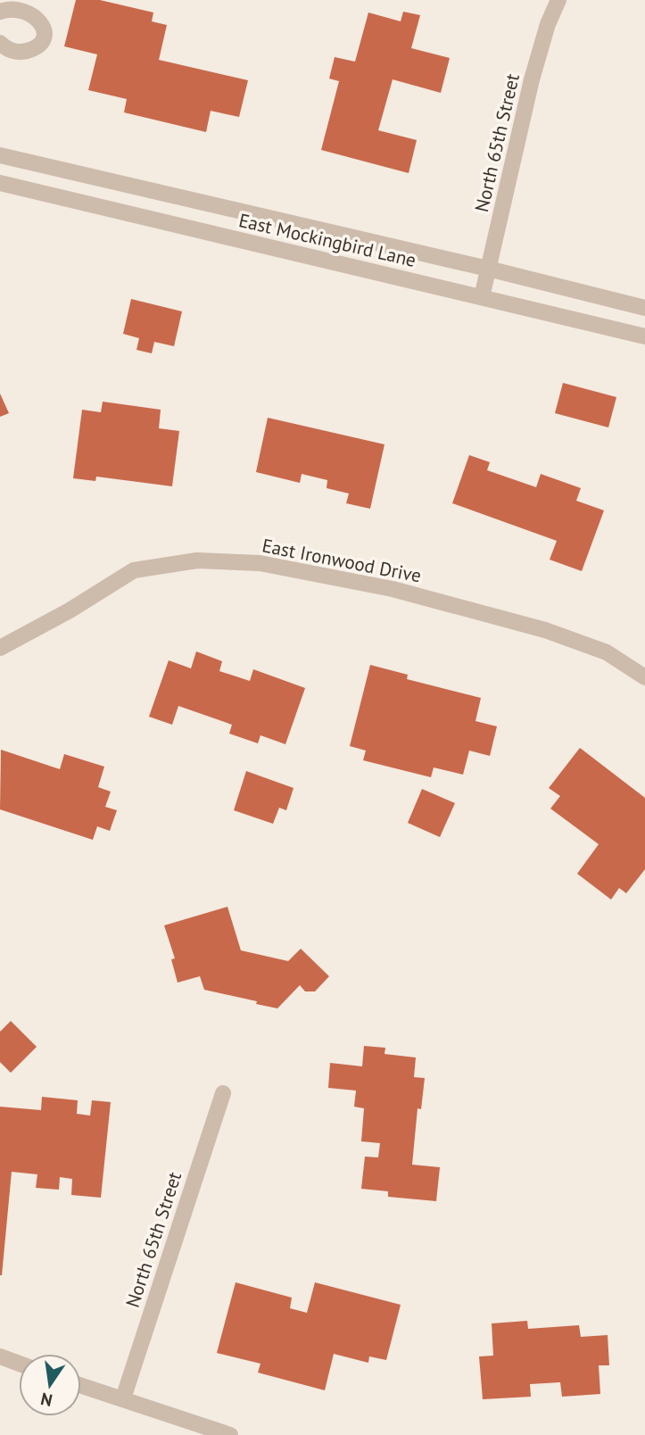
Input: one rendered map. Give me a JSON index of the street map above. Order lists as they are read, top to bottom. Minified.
{"streets":{"street":["North 65th Street","East Mockingbird Lane","East Ironwood Drive"]},"crossings":[["North 65th Street","East Mockingbird Lane"]],"north":"bottom"}
